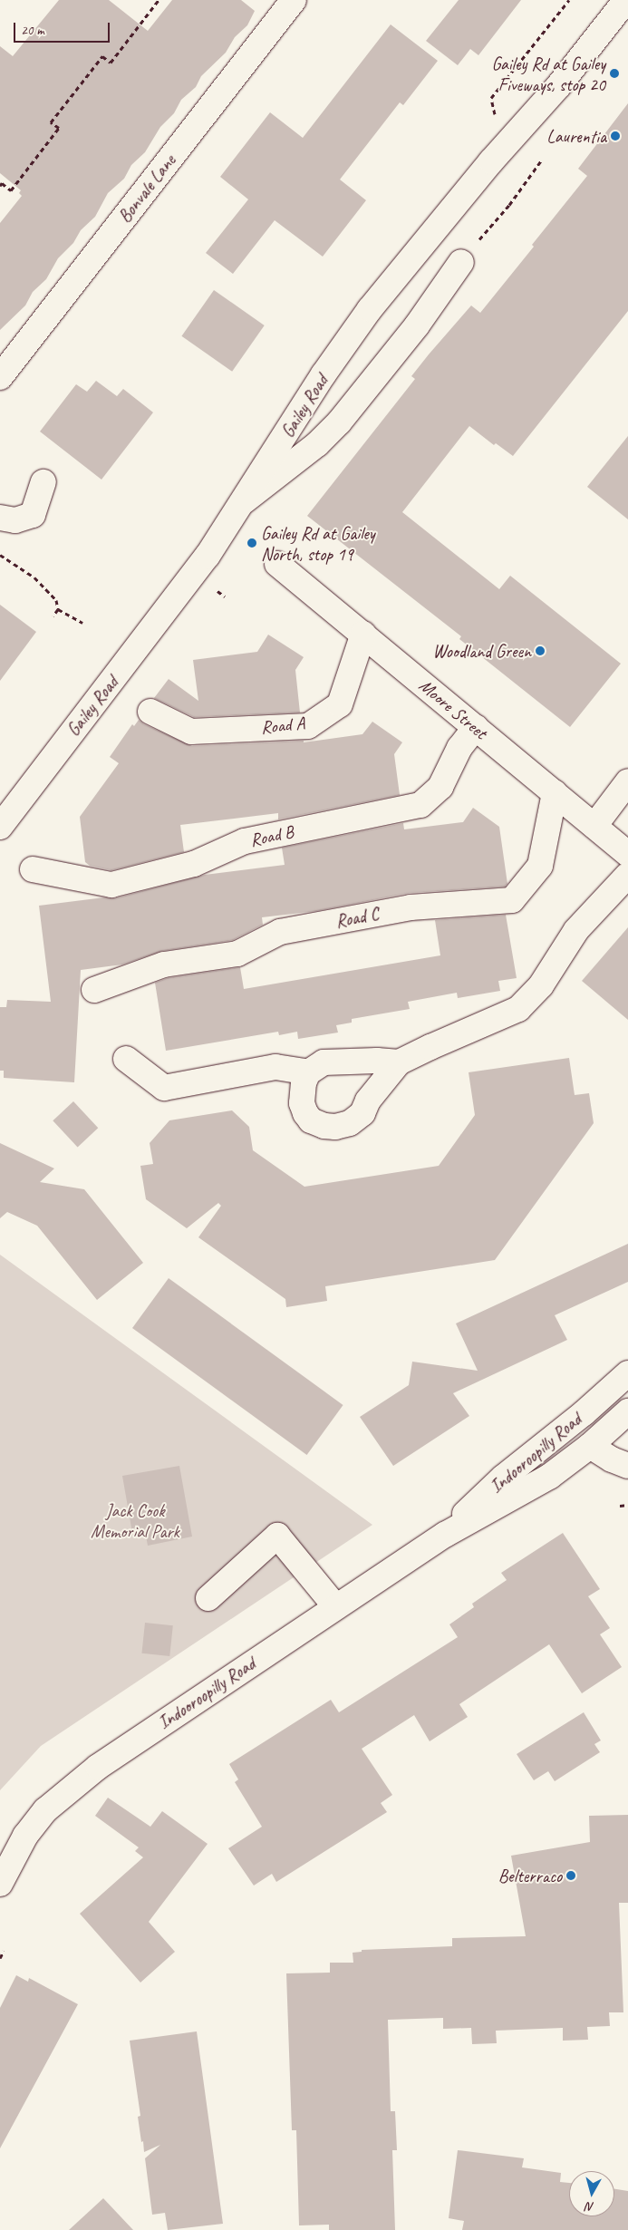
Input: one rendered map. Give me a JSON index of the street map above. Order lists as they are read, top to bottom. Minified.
{"streets":{"street":["Bonvale Lane","Gailey Road","Moore Street","Road A","Road B","Road C","Indooroopilly Road"]},"crossings":[["Moore Street","Road A"],["Moore Street","Road B"],["Moore Street","Road C"]],"parks":["Jack Cook Memorial Park"],"places":["Gailey Rd at Gailey Fiveways, stop 20","Laurentia","Gailey Rd at Gailey North, stop 19","Woodland Green","Belterraco"],"scale_bar":"20 m","north":"bottom"}
